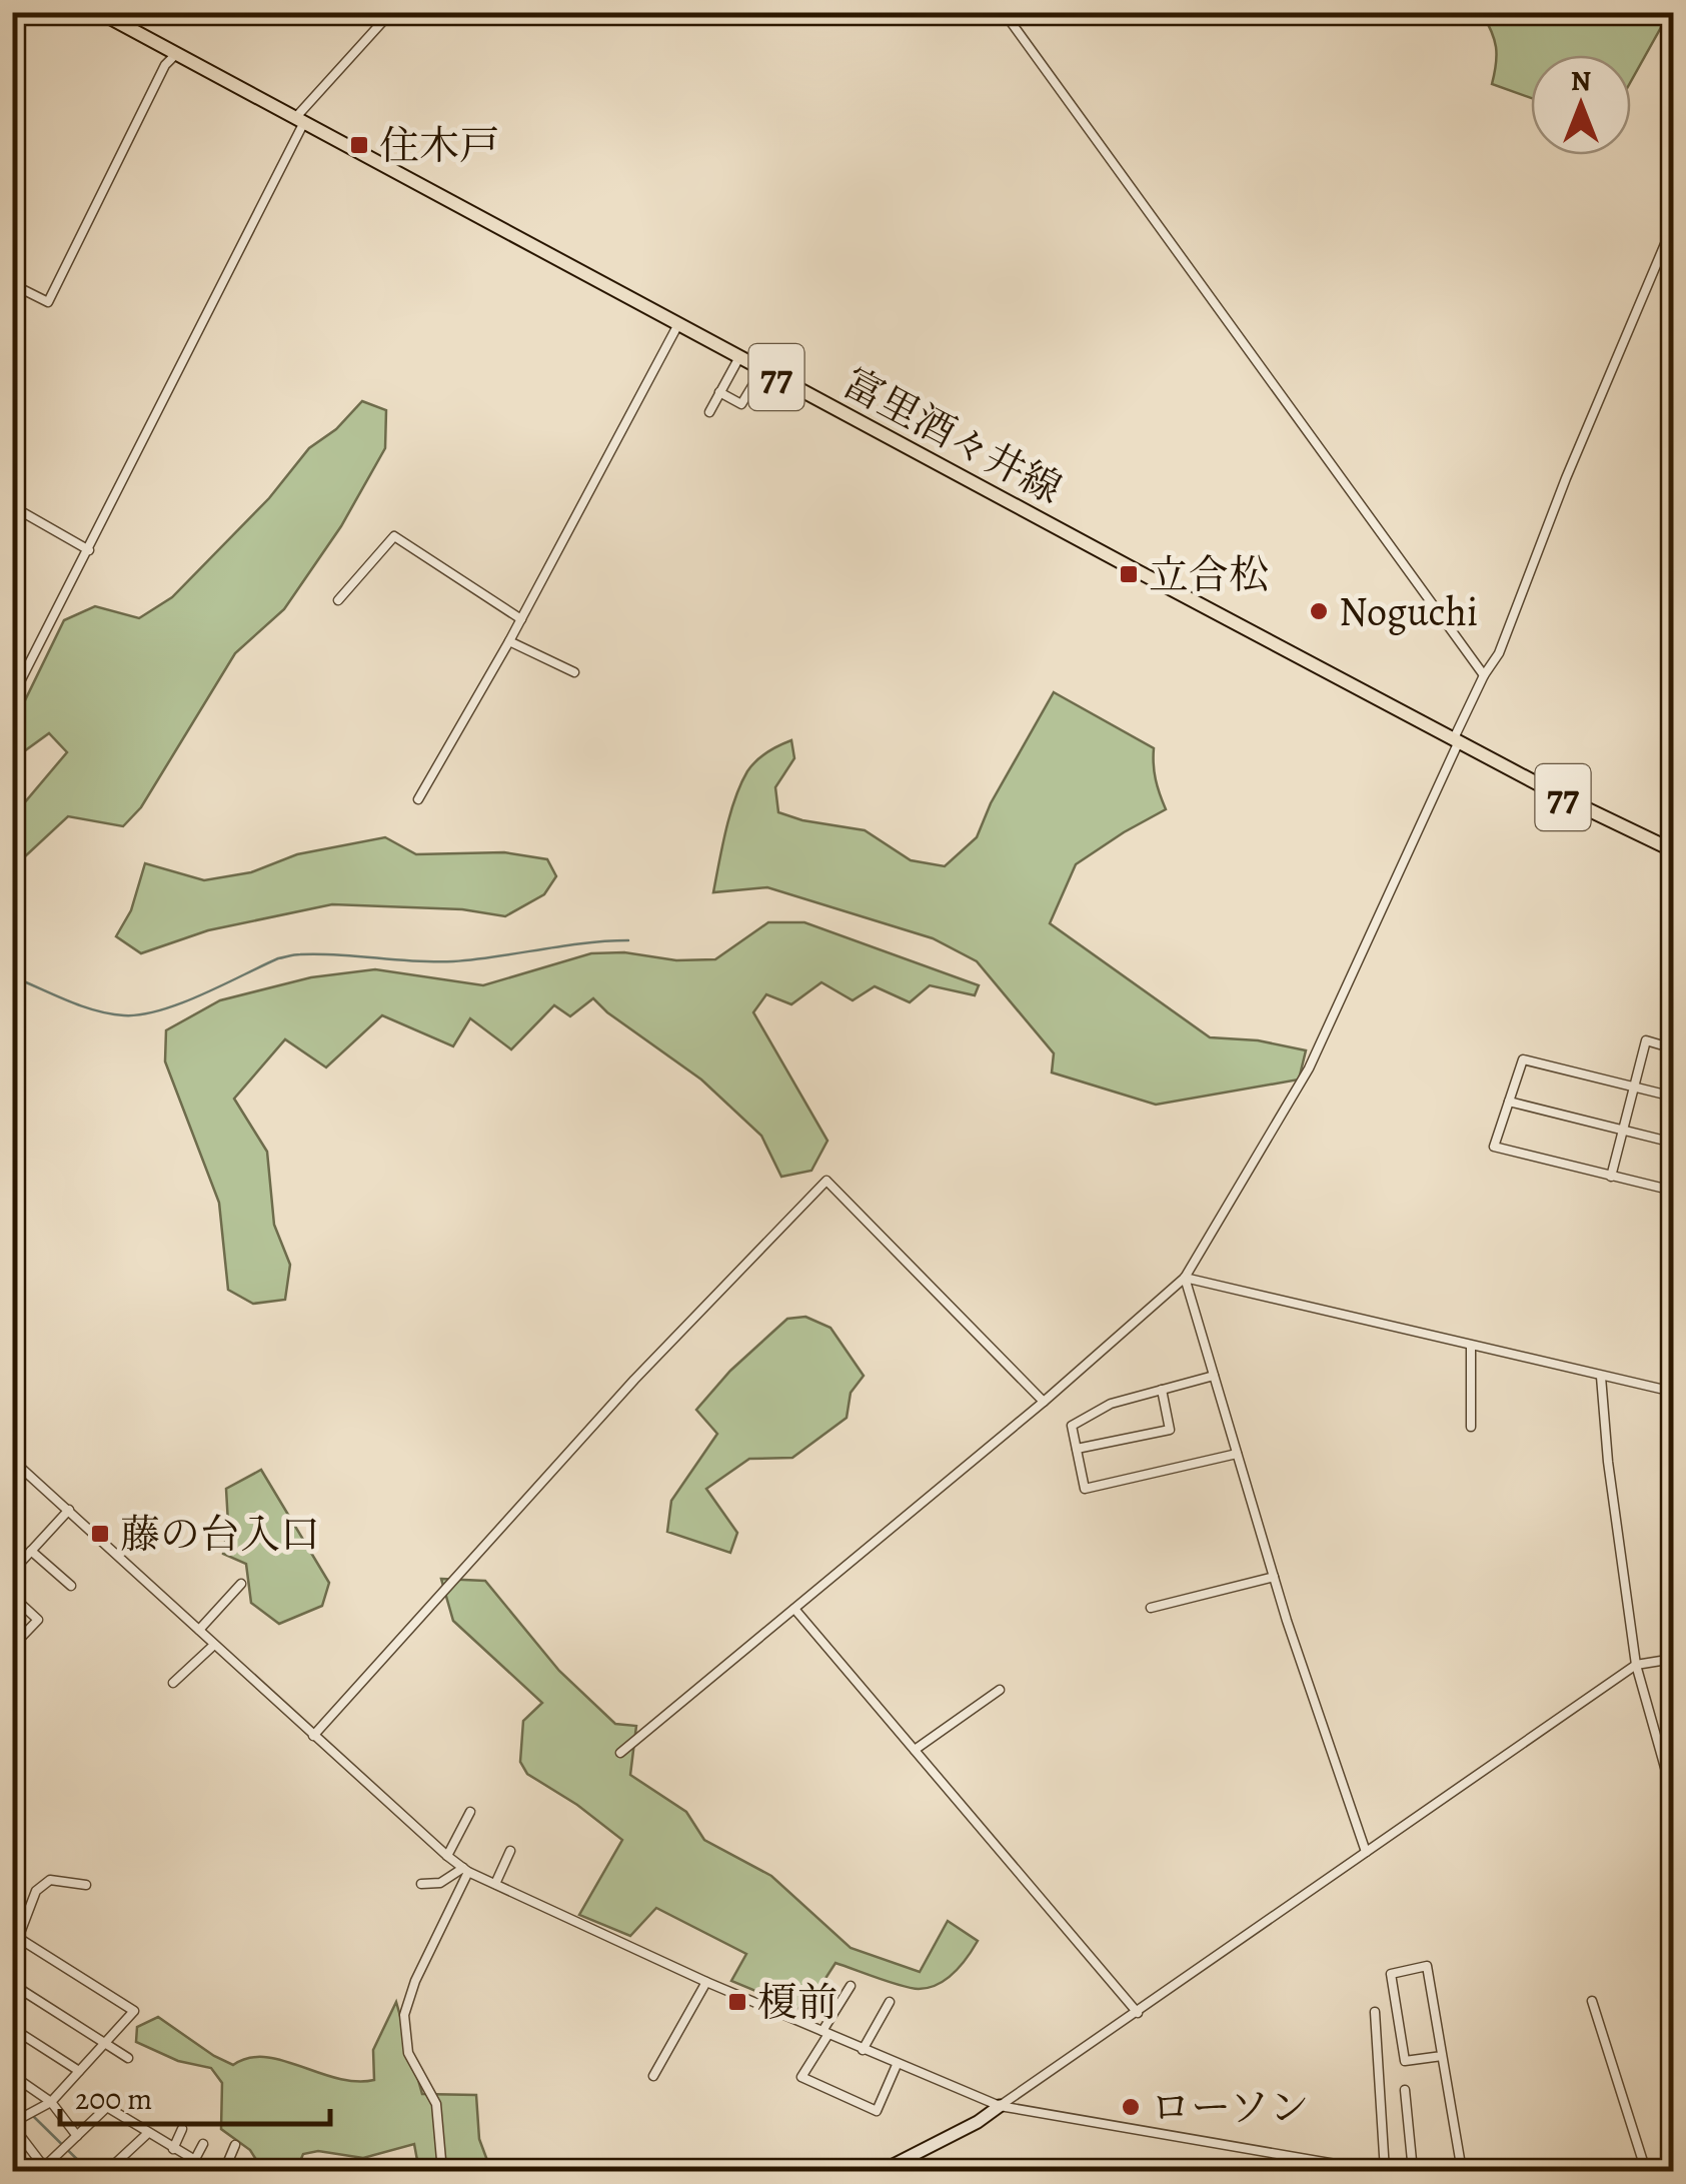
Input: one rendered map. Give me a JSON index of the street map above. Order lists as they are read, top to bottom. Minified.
{"streets":{"main road":["77","富里酒々井線"]},"places":{"transit":["住木戸","立合松","藤の台入口","榎前"],"other":["Noguchi","ローソン"]},"scale_bar":"200 m","north":"top"}
